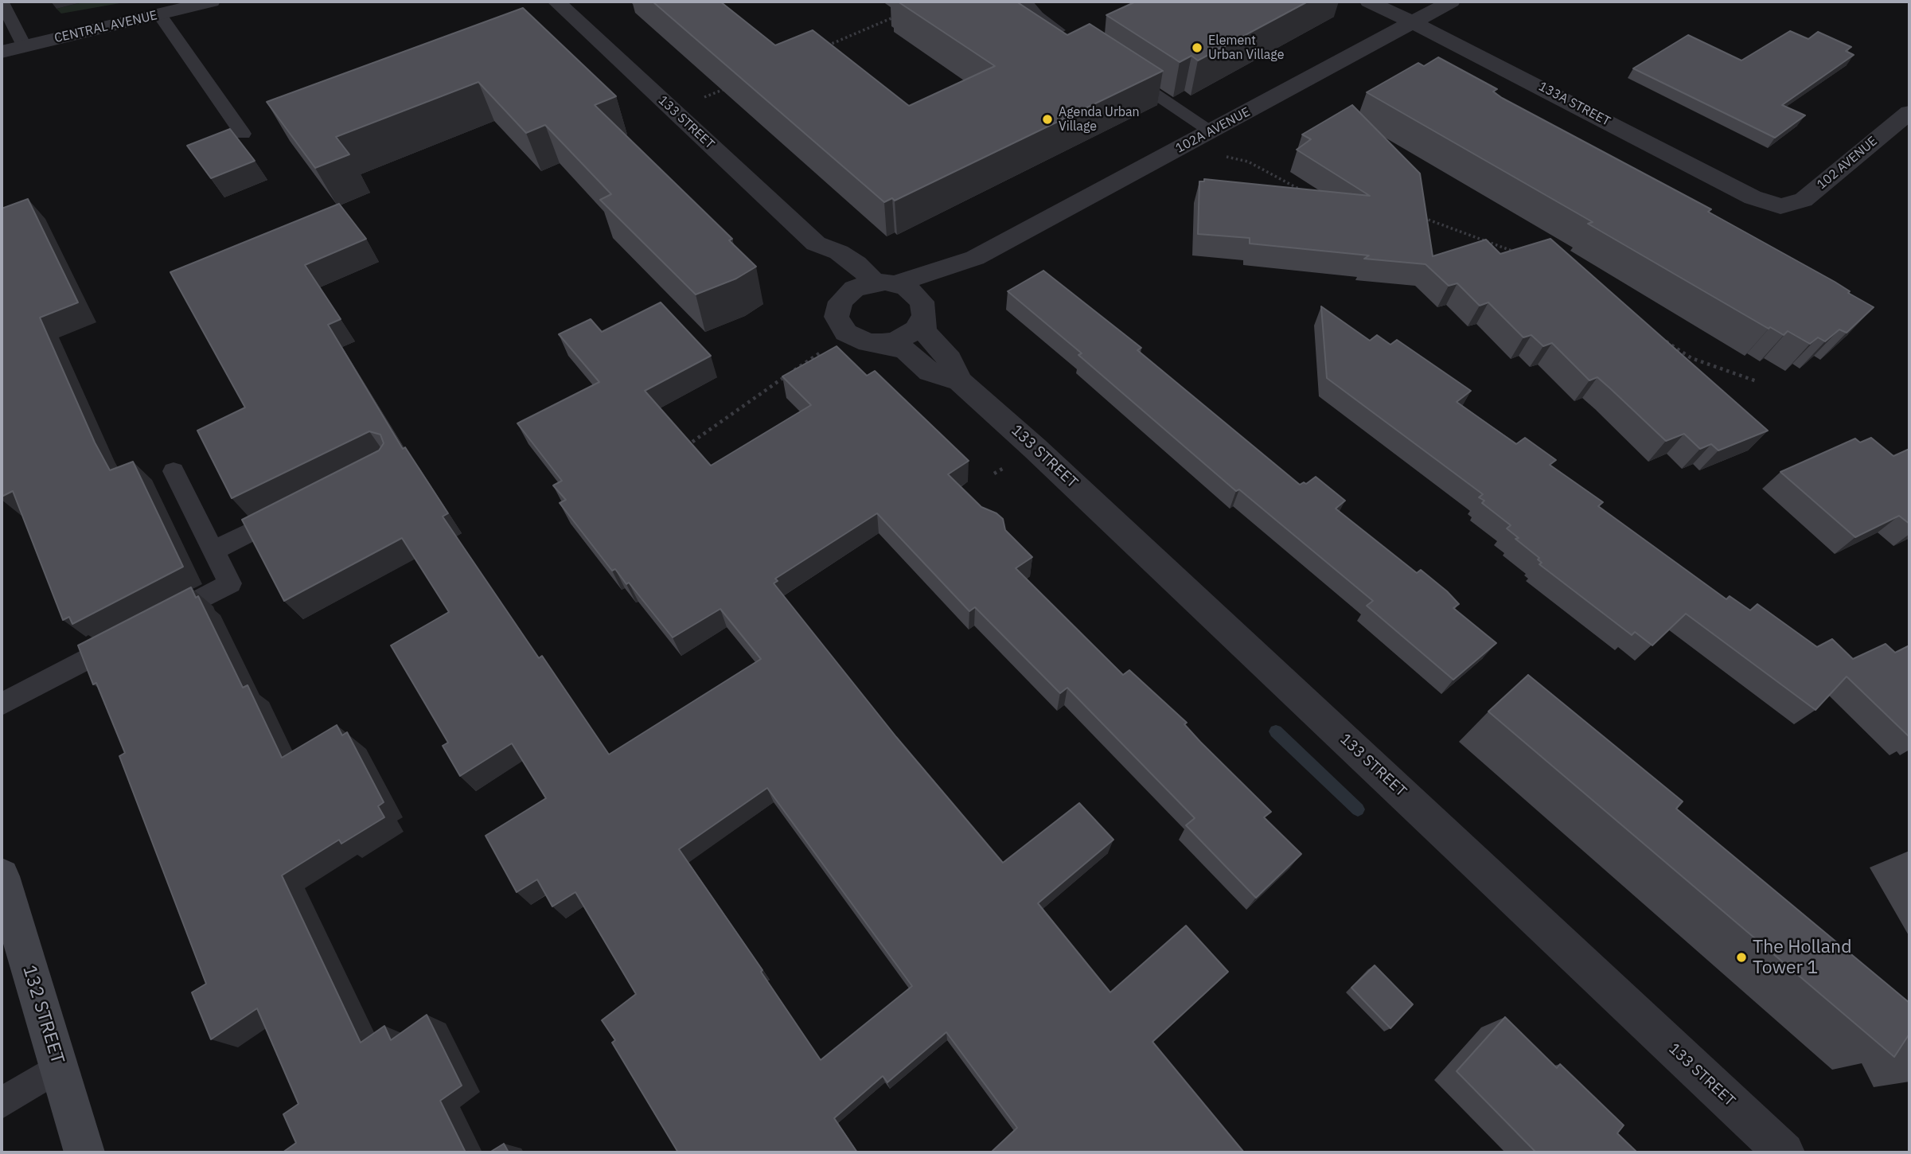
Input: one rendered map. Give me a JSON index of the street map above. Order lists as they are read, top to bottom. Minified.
{"streets":{"main road":["132 STREET"],"street":["CENTRAL AVENUE","133A STREET","133 STREET","102A AVENUE","102 AVENUE"]},"crossings":[["133A STREET","102A AVENUE"],["133A STREET","102 AVENUE"],["133 STREET","102A AVENUE"]],"places":["Element Urban Village","Agenda Urban Village","The Holland Tower 1"]}
